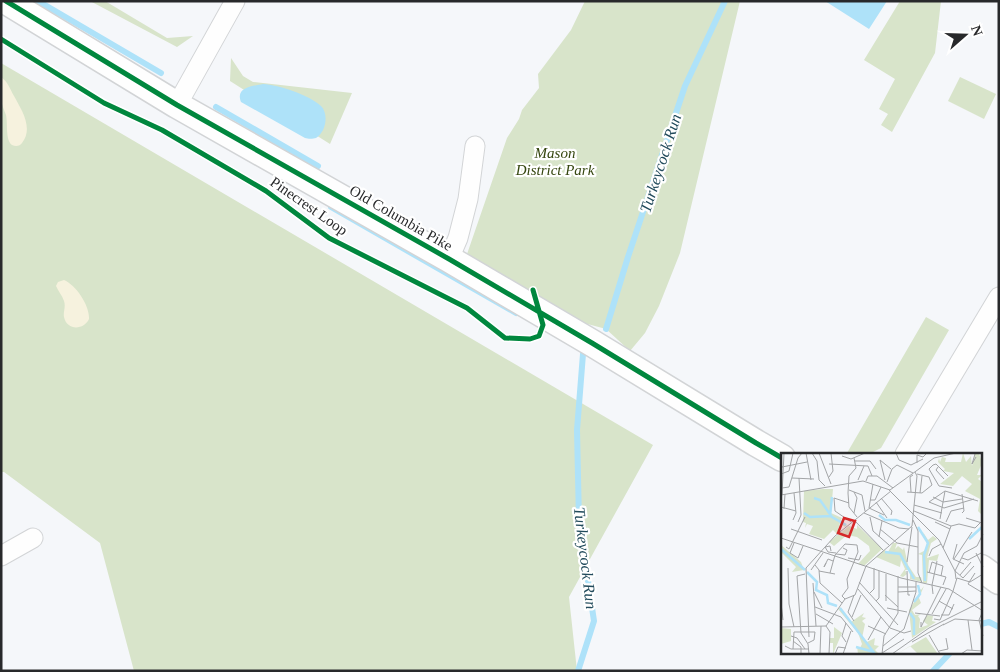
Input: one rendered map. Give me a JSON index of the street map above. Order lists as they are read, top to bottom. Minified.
{"streets":{"street":["Old Columbia Pike"],"cycle path":["Pinecrest Loop"]},"water":["Turkeycock Run"],"parks":["Mason District Park"],"north":"right"}
